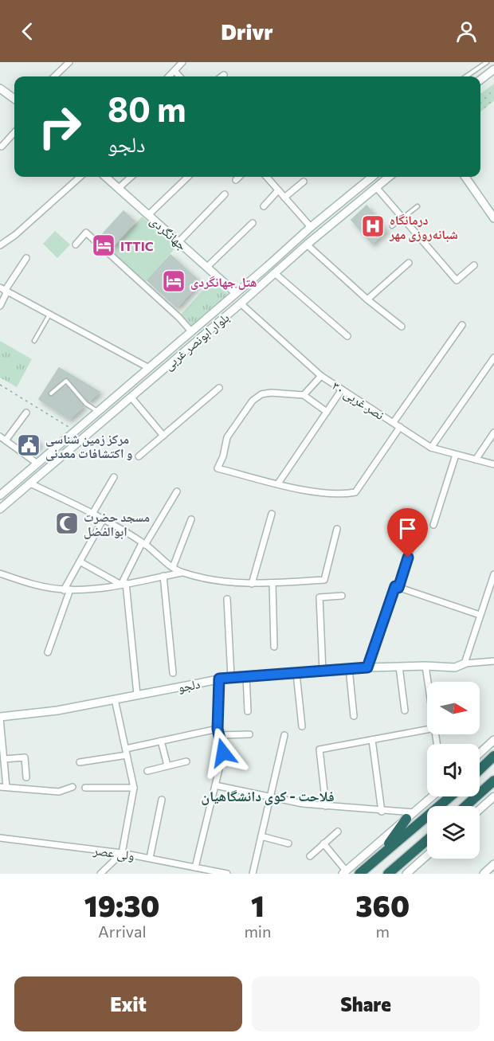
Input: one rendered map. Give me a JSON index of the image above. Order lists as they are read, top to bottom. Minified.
{"streets":{"main road":["جهانگردی","بلوار ابونصر غربی","دلجو"],"street":["نصر غربی ۳۰","ولی عصر"]},"crossings":[["جهانگردی","بلوار ابونصر غربی"],["بلوار ابونصر غربی","نصر غربی ۳۰"]],"districts":["فلاحت - کوی دانشگاهیان"],"places":{"hospital":["درمانگاه شبانه‌روزی مهر"],"hotel":["ITTIC","هتل جهانگردی"],"public building":["مرکز زمین شناسی و اکتشافات معدنی"],"mosque":["مسجد حضرت ابوالفضل"]},"north":"right","page":{"header":"Drivr","turn":["80 m","دلجو"],"eta":["19:30","Arrival","1","min","360","m"],"buttons":["Exit","Share"]}}
